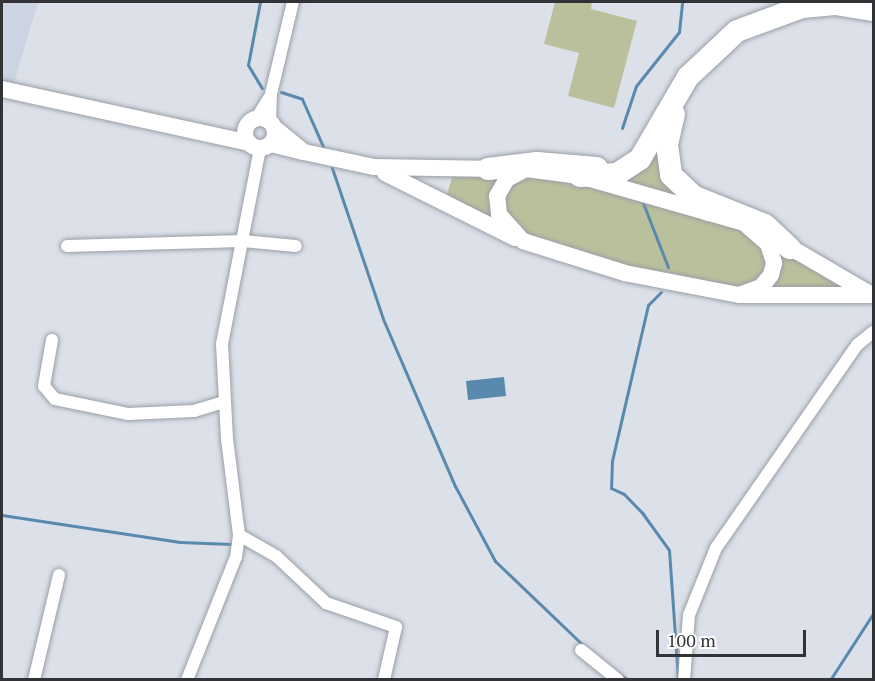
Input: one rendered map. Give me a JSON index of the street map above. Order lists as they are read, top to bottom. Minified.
{"scale_bar":"100 m"}
